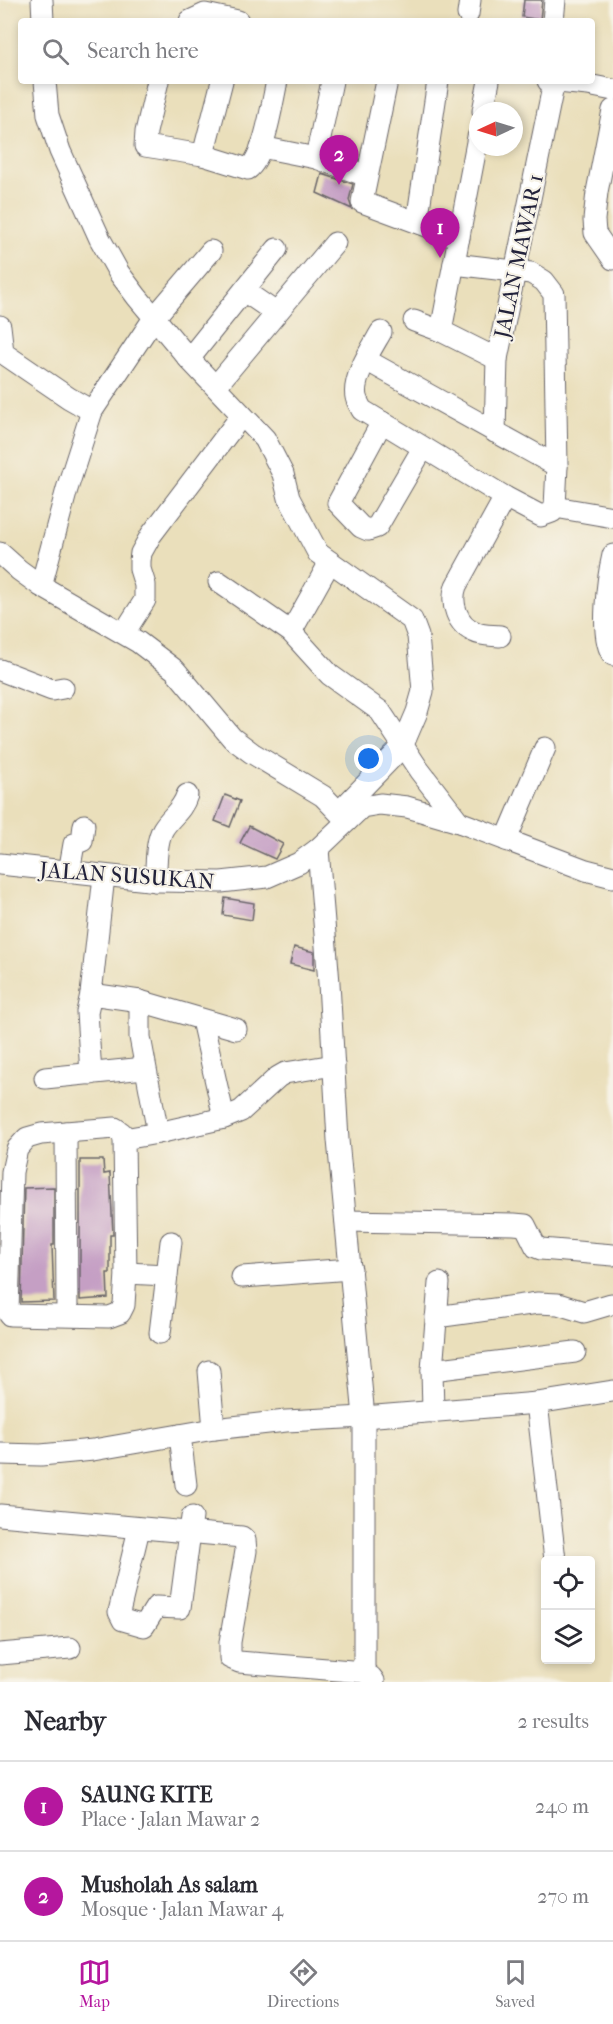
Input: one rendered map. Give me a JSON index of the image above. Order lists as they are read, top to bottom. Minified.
{"streets":{"street":["JALAN MAWAR 1","JALAN SUSUKAN"]},"north":"left","page":{"search":"Search here","pins":["2","1"],"heading":["Nearby","2 results"],"list":[{"mark":"1","name":"SAUNG KITE","note":"Place · Jalan Mawar 2","value":"240 m"},{"mark":"2","name":"Musholah As salam","note":"Mosque · Jalan Mawar 4","value":"270 m"}],"nav":["Map","Directions","Saved"]}}
